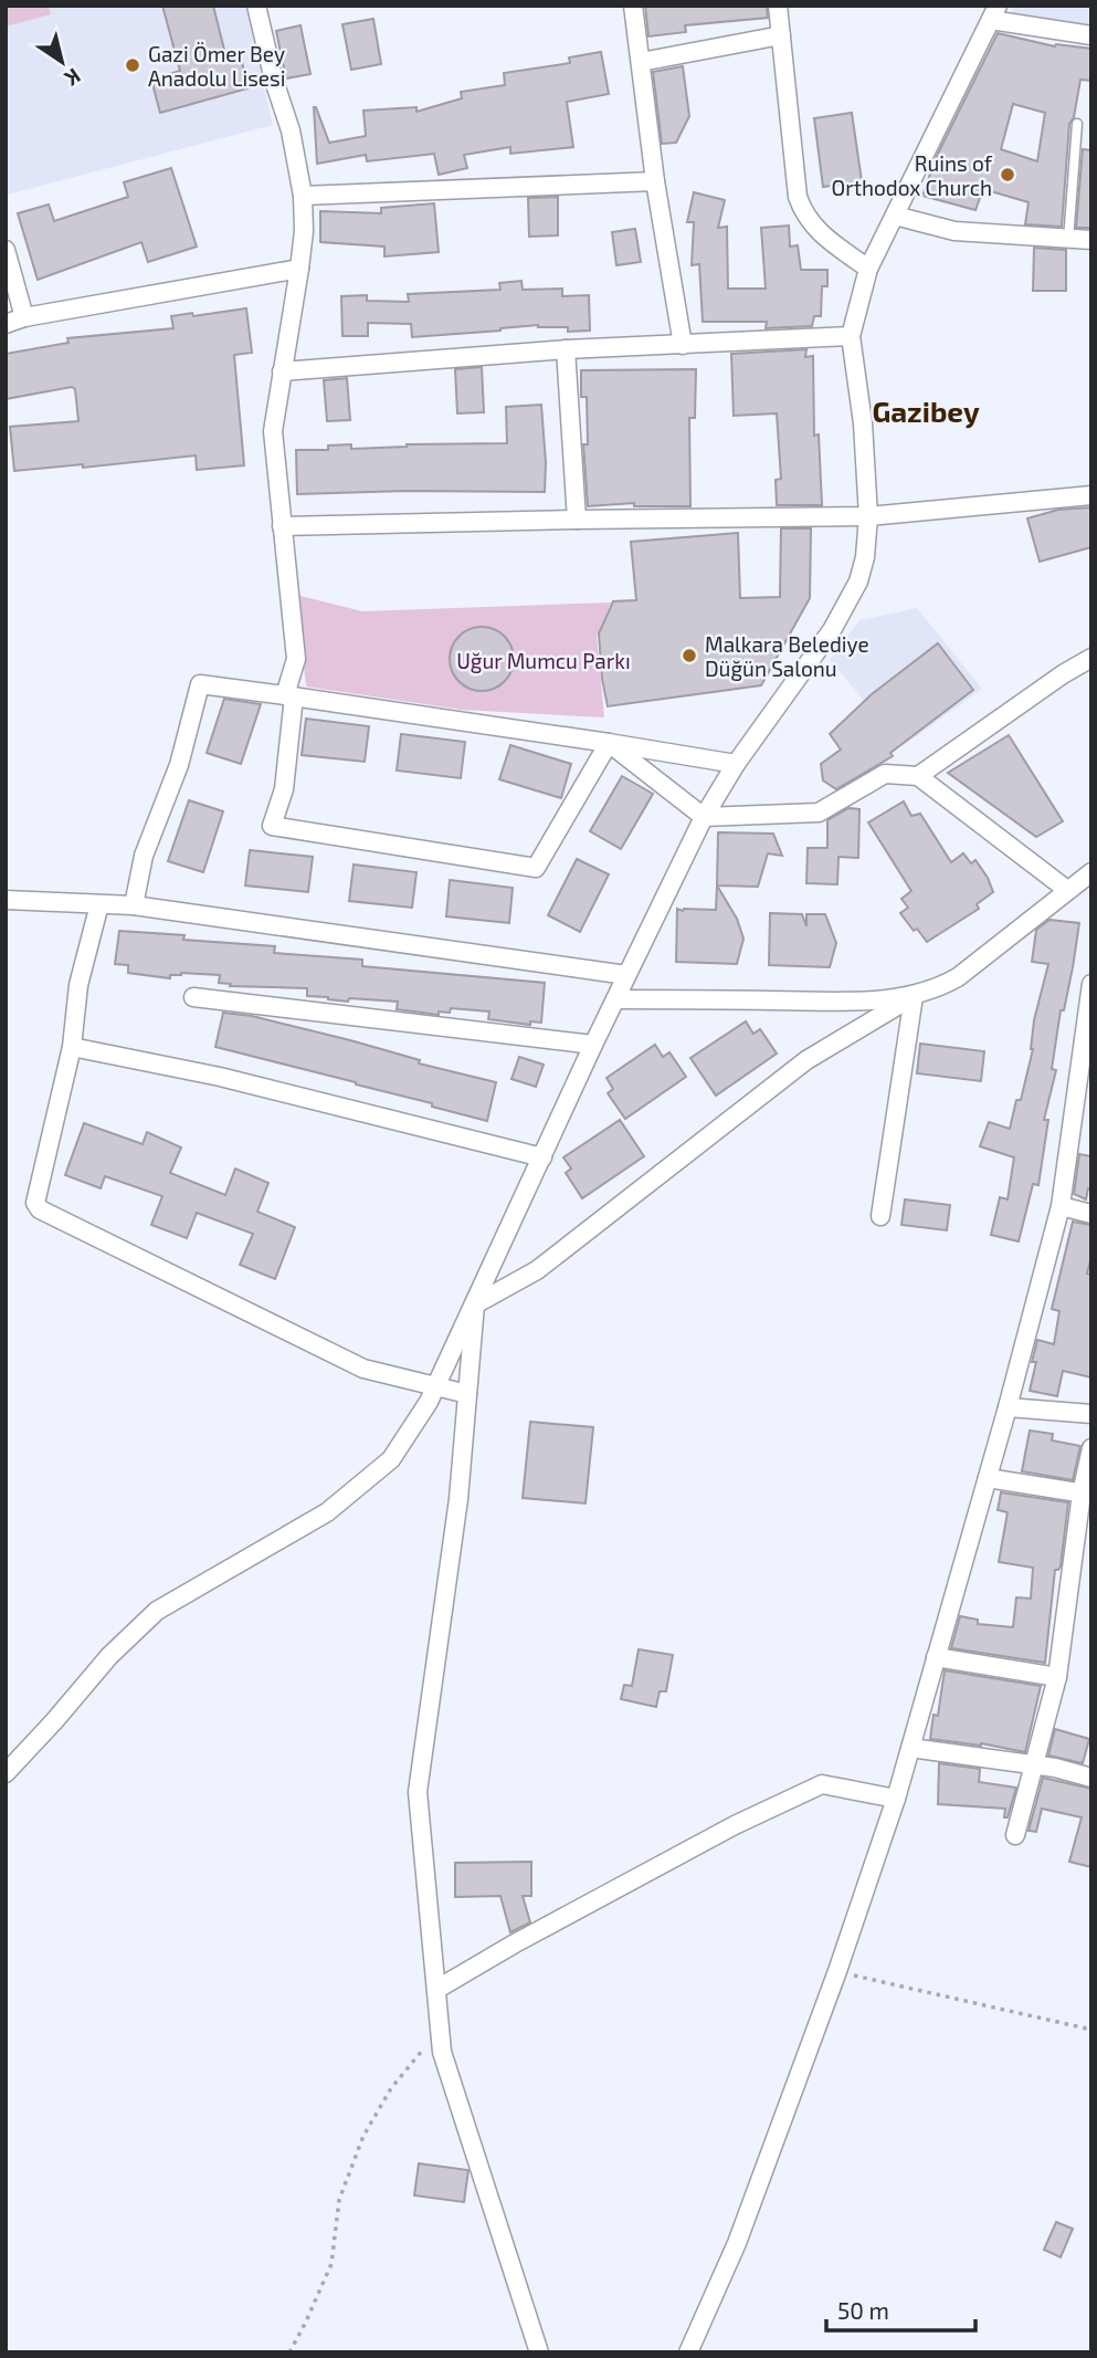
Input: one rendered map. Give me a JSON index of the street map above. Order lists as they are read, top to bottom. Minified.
{"districts":["Gazibey"],"parks":["Uğur Mumcu Parkı"],"places":["Gazi Ömer Bey Anadolu Lisesi","Ruins of Orthodox Church","Malkara Belediye Düğün Salonu"],"scale_bar":"50 m","north":"bottom right"}
